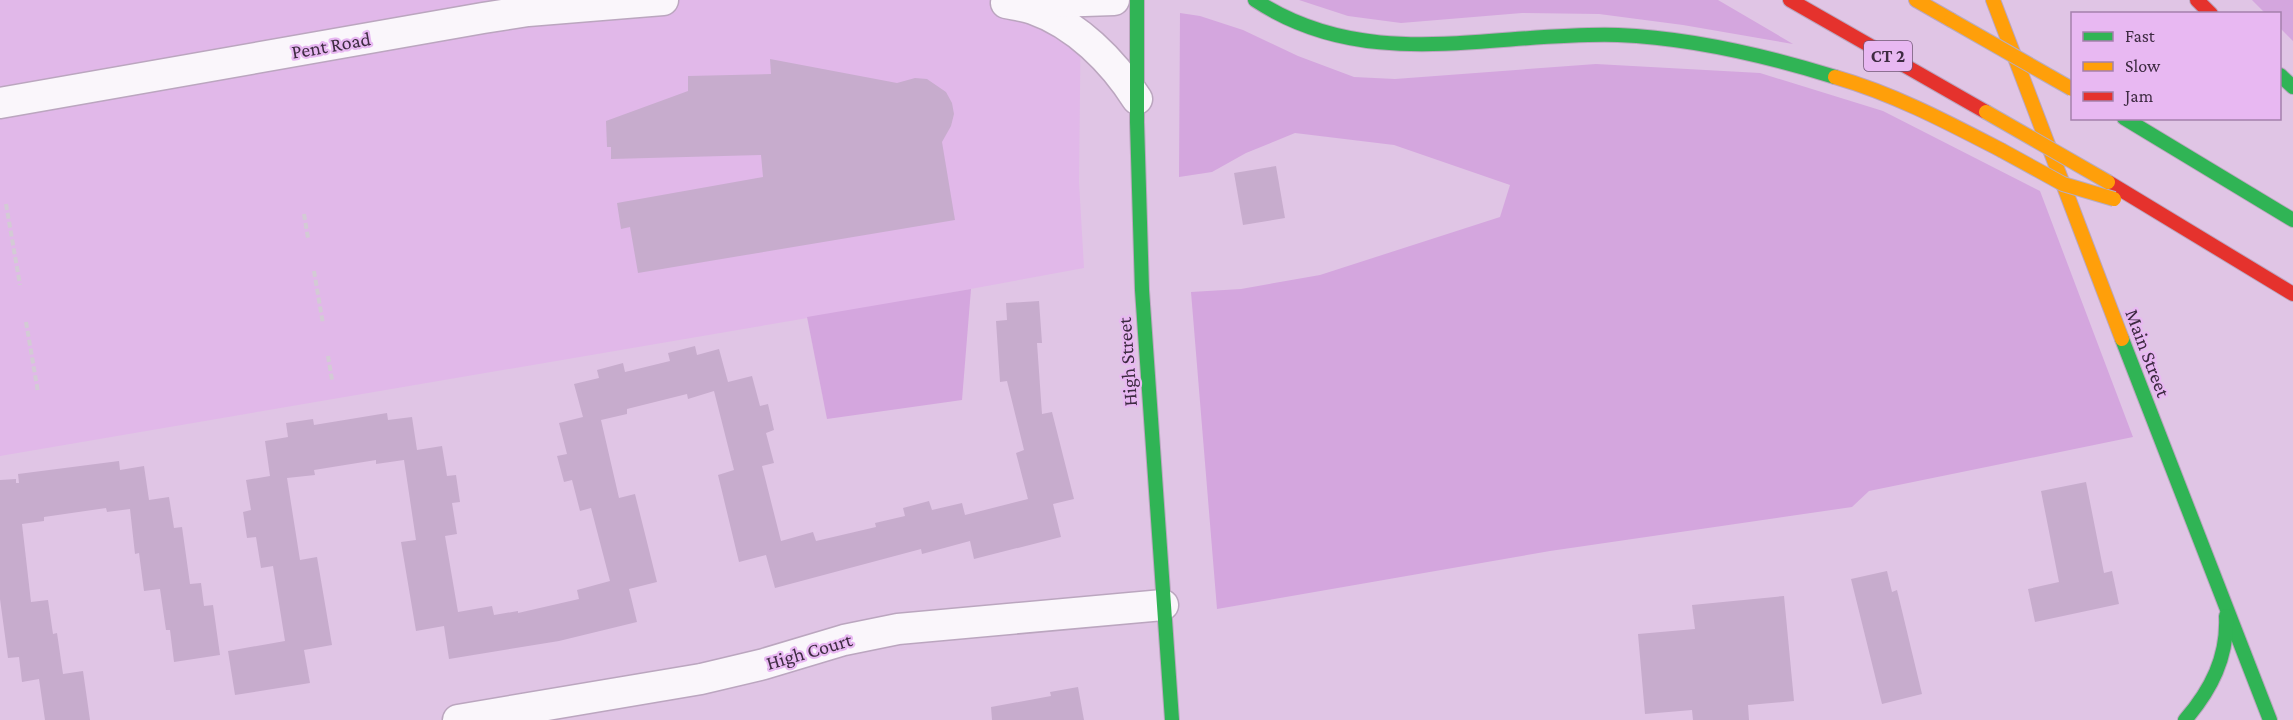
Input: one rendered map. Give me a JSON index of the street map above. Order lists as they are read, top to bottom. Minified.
{"streets":{"main road":["CT 2","Main Street","High Street"],"street":["Pent Road","High Court"]},"crossings":[["High Street","High Court"]],"legend":["Fast","Slow","Jam"]}
